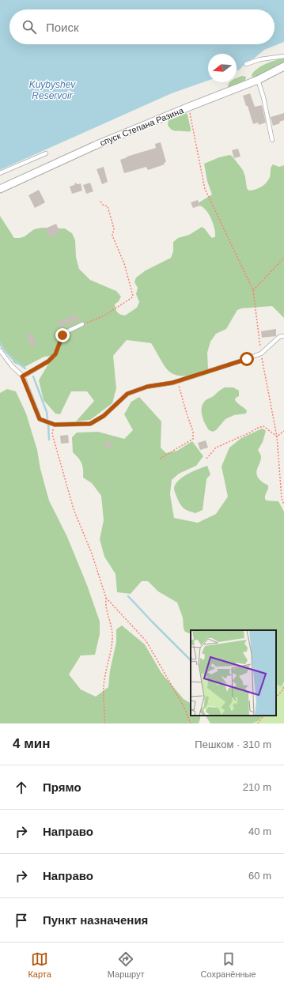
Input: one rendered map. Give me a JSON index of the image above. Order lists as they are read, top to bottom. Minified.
{"streets":{"street":["спуск Степана Разина"]},"water":["Kuybyshev Reservoir"],"north":"left","page":{"search":"Поиск","heading":["4 мин","Пешком · 310 m"],"list":[["Прямо","210 m"],["Направо","40 m"],["Направо","60 m"],"Пункт назначения"],"nav":["Карта","Маршрут","Сохранённые"]}}
